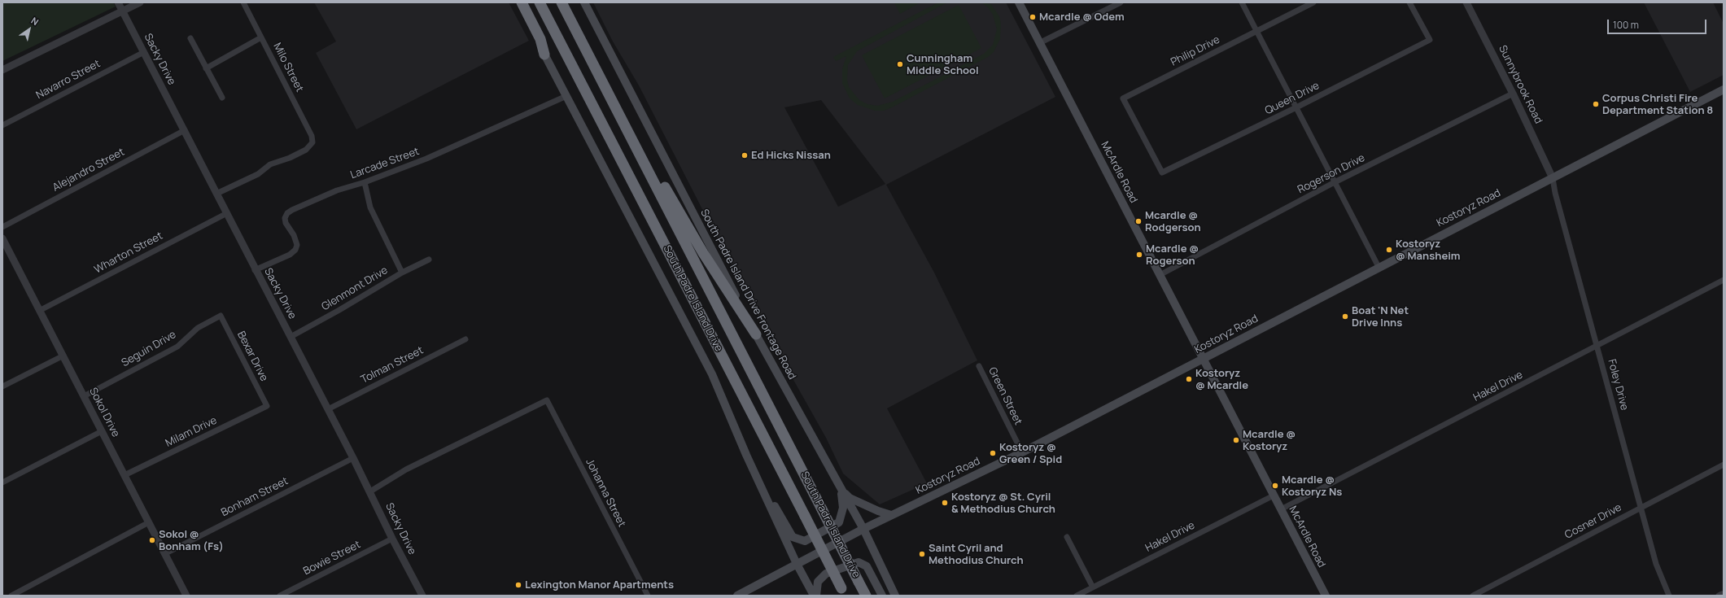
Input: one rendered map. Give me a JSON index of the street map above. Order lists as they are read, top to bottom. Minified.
{"streets":{"highway":["South Padre Island Drive"],"main road":["McArdle Road","Kostoryz Road","South Padre Island Drive Frontage Road"],"street":["Philip Drive","Sacky Drive","Milo Street","Navarro Street","Sunnybrook Road","Queen Drive","Larcade Street","Alejandro Street","Rogerson Drive","Wharton Street","Glenmont Drive","Seguin Drive","Bexar Drive","Tolman Street","Foley Drive","Hakel Drive","Green Street","Sokol Drive","Milam Drive","Johanna Street","Bonham Street","Cosner Drive","Bowie Street"]},"crossings":[["Philip Drive","Queen Drive"],["Sacky Drive","Milo Street"],["Sacky Drive","Navarro Street"],["Sacky Drive","Larcade Street"],["Sacky Drive","Alejandro Street"],["Sacky Drive","Wharton Street"],["Sacky Drive","Glenmont Drive"],["Sacky Drive","Tolman Street"],["Sacky Drive","Johanna Street"],["Sacky Drive","Bonham Street"],["Sacky Drive","Bowie Street"],["Sunnybrook Road","Rogerson Drive"],["Sunnybrook Road","Kostoryz Road"],["Sunnybrook Road","Foley Drive"],["McArdle Road","Rogerson Drive"],["McArdle Road","Kostoryz Road"],["McArdle Road","Hakel Drive"],["Kostoryz Road","South Padre Island Drive Frontage Road"],["Kostoryz Road","Foley Drive"],["Kostoryz Road","Green Street"],["Wharton Street","Sokol Drive"],["Seguin Drive","Bexar Drive"],["Seguin Drive","Sokol Drive"],["Bexar Drive","Milam Drive"],["Foley Drive","Hakel Drive"],["Foley Drive","Cosner Drive"],["Sokol Drive","Milam Drive"],["Sokol Drive","Bonham Street"]],"places":["Mcardle @ Odem","Cunningham Middle School","Corpus Christi Fire Department Station 8","Ed Hicks Nissan","Mcardle @ Rodgerson","Kostoryz @ Mansheim","Mcardle @ Rogerson","Boat 'N Net Drive Inns","Kostoryz @ Mcardle","Mcardle @ Kostoryz","Kostoryz @ Green / Spid","Mcardle @ Kostoryz Ns","Kostoryz @ St. Cyril & Methodius Church","Sokol @ Bonham (Fs)","Saint Cyril and Methodius Church","Lexington Manor Apartments"],"scale_bar":"100 m","north":"top right"}
